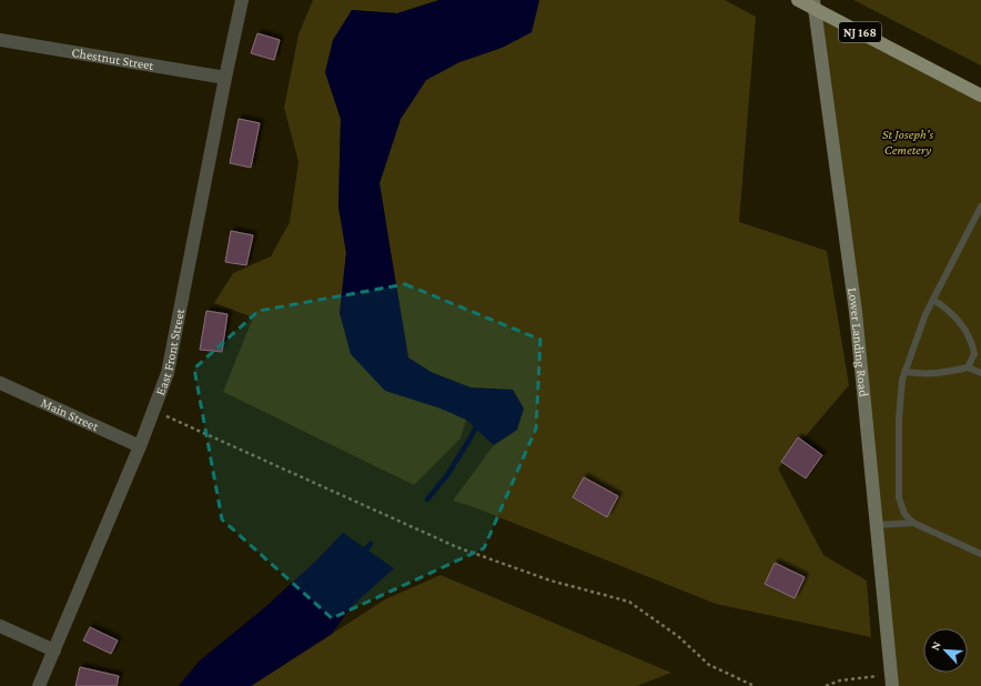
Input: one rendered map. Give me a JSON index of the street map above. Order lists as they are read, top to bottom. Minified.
{"streets":{"main road":["NJ 168","Lower Landing Road"],"street":["Chestnut Street","East Front Street","Main Street"]},"crossings":[["NJ 168","Lower Landing Road"],["Chestnut Street","East Front Street"],["East Front Street","Main Street"]],"parks":["St Joseph's Cemetery"],"north":"top left"}
